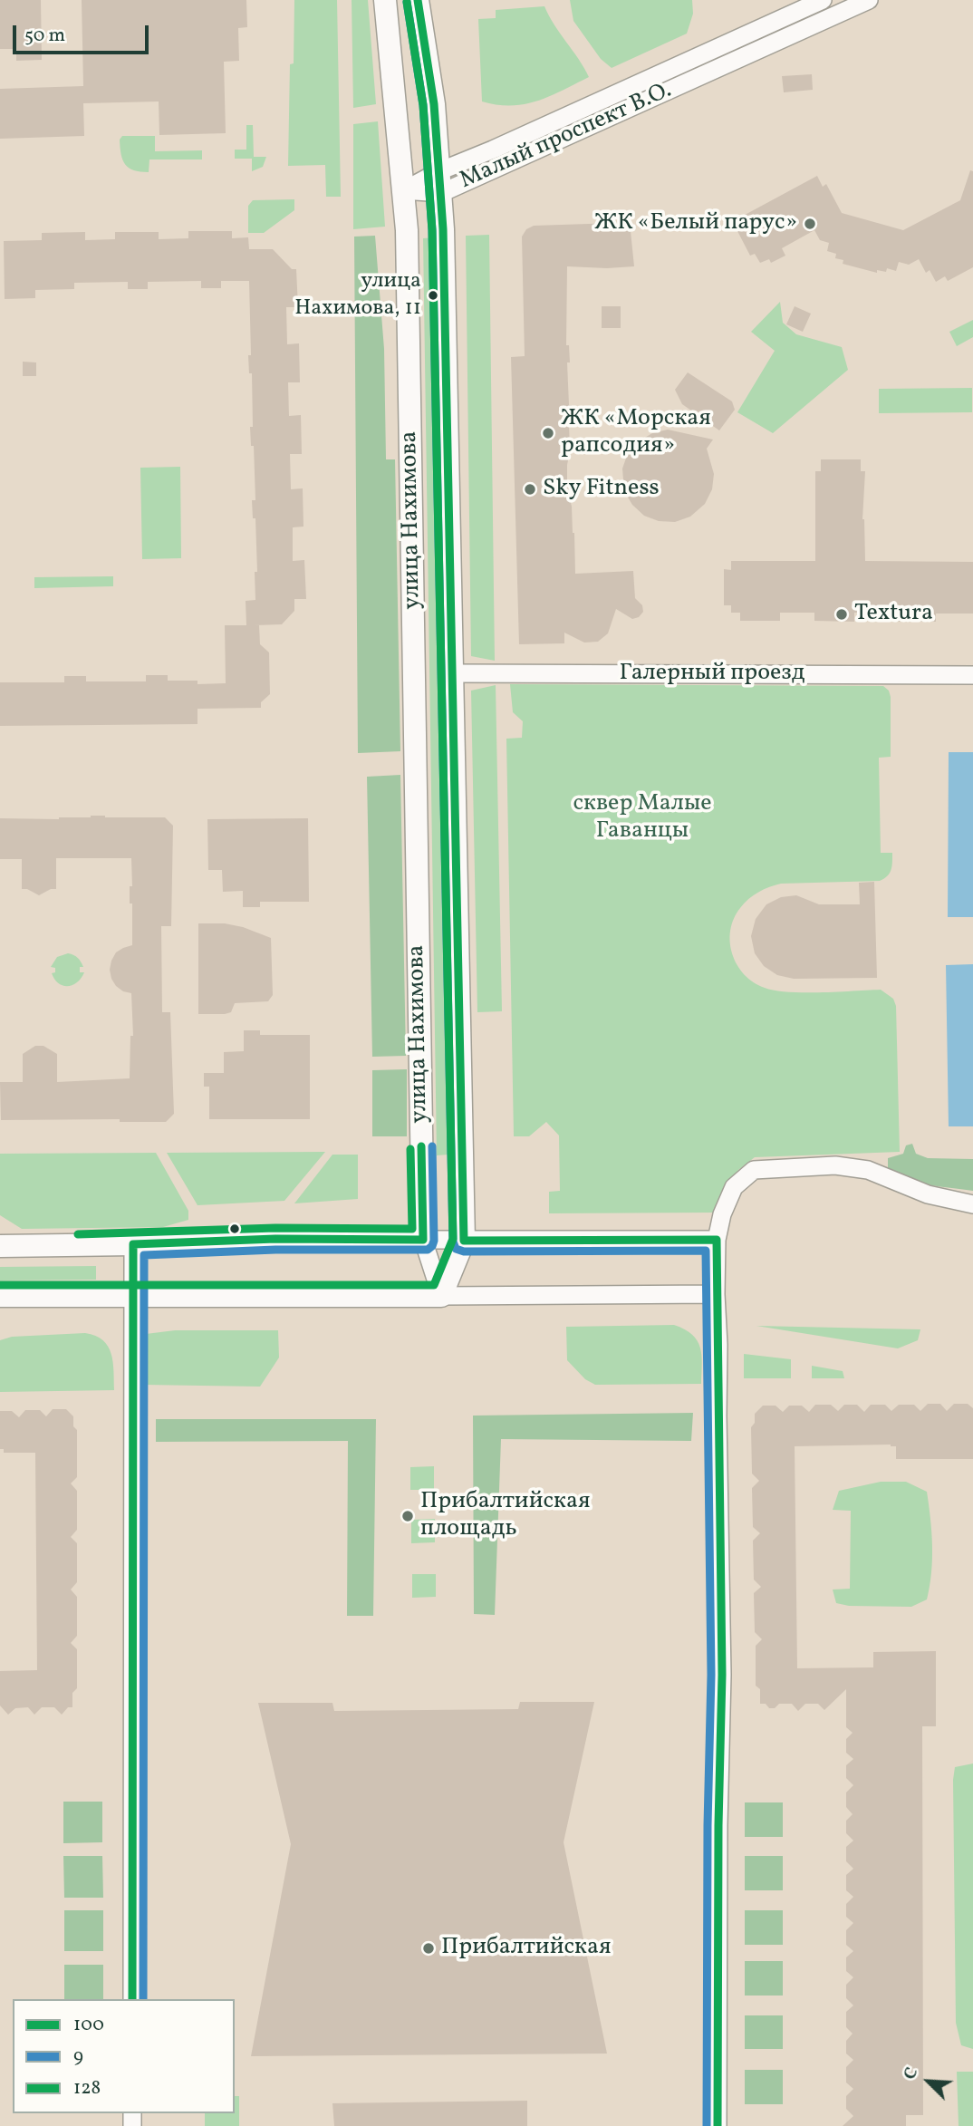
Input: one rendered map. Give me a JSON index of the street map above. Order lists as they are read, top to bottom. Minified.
{"streets":{"main road":["улица Нахимова"],"street":["Малый проспект В.О.","Галерный проезд"]},"crossings":[["Малый проспект В.О.","улица Нахимова"],["улица Нахимова","Галерный проезд"]],"parks":["сквер Малые Гаванцы"],"places":["ЖК «Белый парус»","улица Нахимова, 11","ЖК «Морская рапсодия»","Sky Fitness","Textura","Прибалтийская площадь","Прибалтийская"],"lines":["transit line 100","transit line 9","transit line 128"],"legend":["100","9","128"],"scale_bar":"50 m","north":"top left"}
